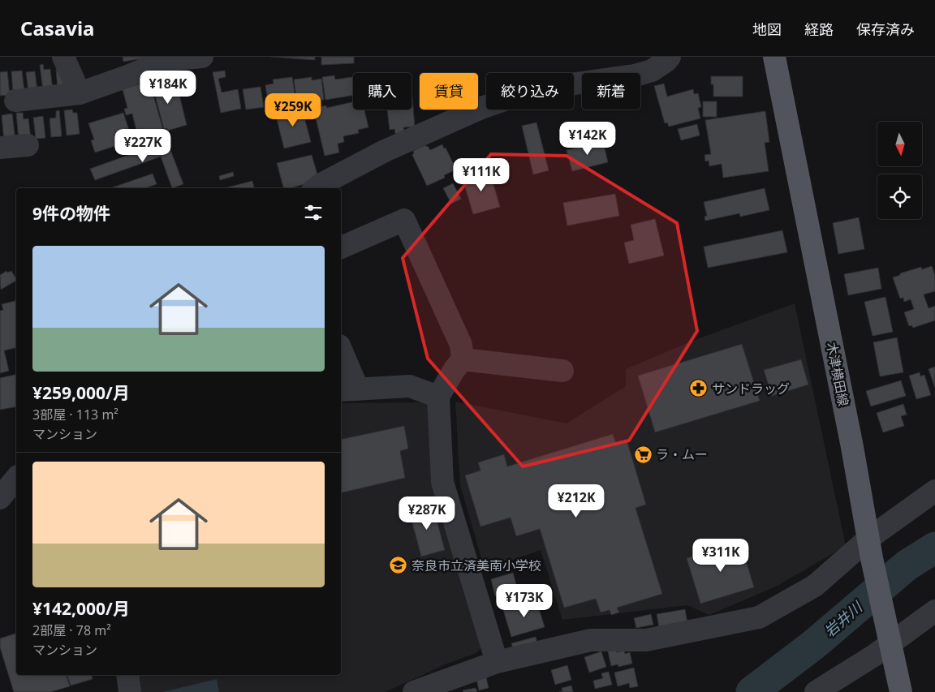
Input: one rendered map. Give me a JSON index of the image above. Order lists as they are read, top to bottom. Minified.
{"streets":{"main road":["木津横田線"]},"water":["岩井川"],"places":{"pharmacy":["サンドラッグ"],"supermarket":["ラ・ムー"],"school or university":["奈良市立済美南小学校"]},"north":"bottom","page":{"header":"Casavia","nav":["地図","経路","保存済み"],"price":["¥184K","¥259K","¥142K","¥227K","¥111K","¥212K","¥287K","¥311K","¥173K"],"chip":["購入","賃貸","絞り込み","新着"],"heading":"9件の物件","list":[{"name":"¥259,000/月","note":"3部屋 · 113 m² · マンション"},{"name":"¥142,000/月","note":"2部屋 · 78 m² · マンション"}]}}
